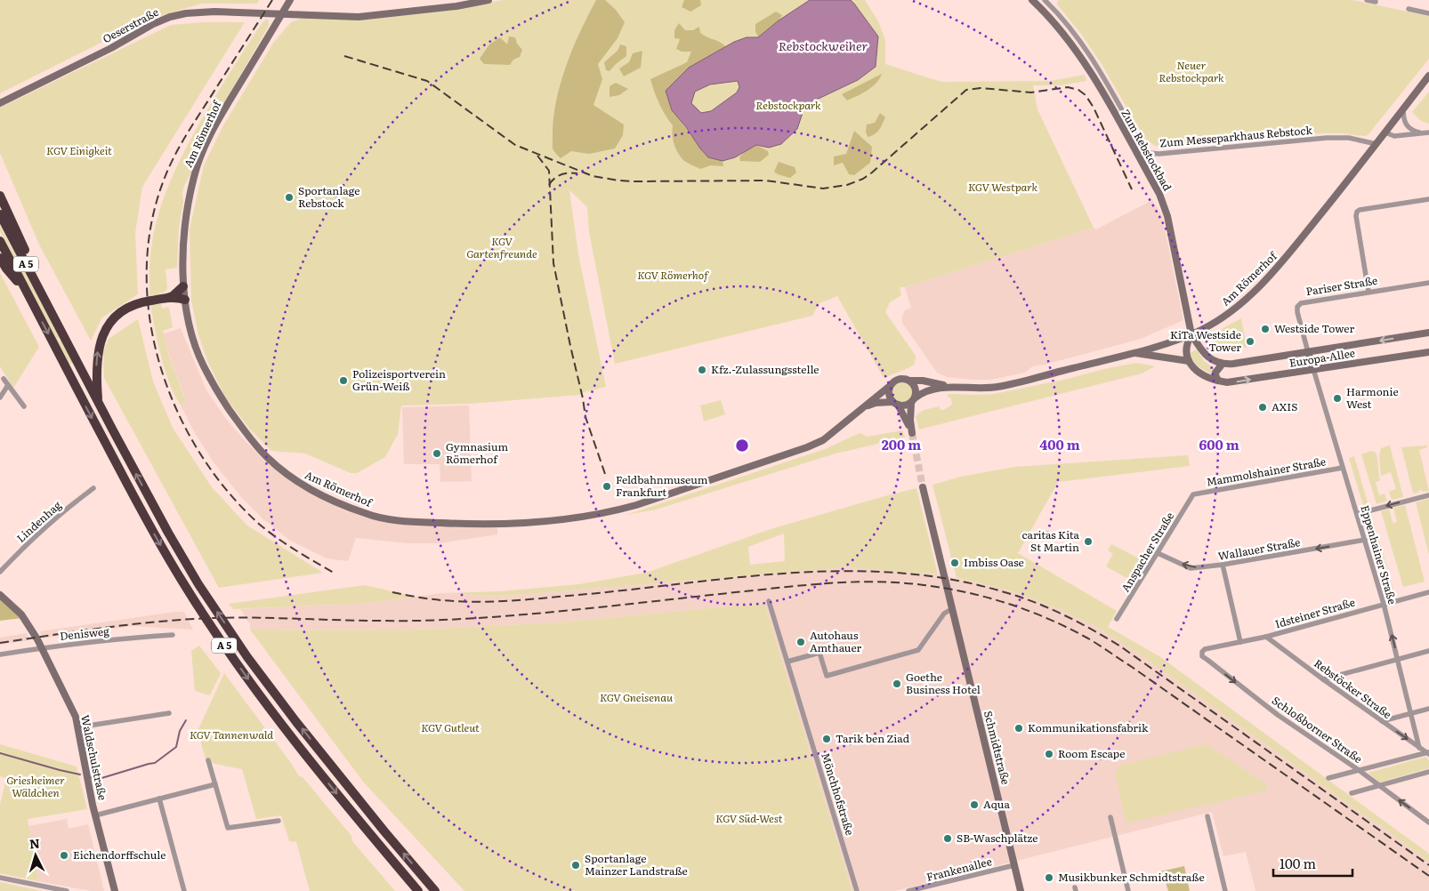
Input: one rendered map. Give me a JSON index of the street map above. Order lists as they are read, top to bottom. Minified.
{"streets":{"highway":["A 5"],"main road":["Oeserstraße","Am Römerhof","Zum Rebstockbad","Pariser Straße","Europa-Allee","Schmidtstraße","Waldschulstraße"],"street":["Zum Messeparkhaus Rebstock","Mammolshainer Straße","Lindenhag","Wallauer Straße","Anspacher Straße","Eppenhainer Straße","Idsteiner Straße","Denisweg","Rebstöcker Straße","Schloßborner Straße","Mönchhofstraße","Frankenallee"]},"crossings":[["Oeserstraße","Am Römerhof"],["Am Römerhof","Zum Messeparkhaus Rebstock"],["Am Römerhof","Zum Rebstockbad"],["Pariser Straße","Europa-Allee"],["Pariser Straße","Eppenhainer Straße"],["Europa-Allee","Eppenhainer Straße"],["Mammolshainer Straße","Anspacher Straße"],["Mammolshainer Straße","Eppenhainer Straße"],["Wallauer Straße","Anspacher Straße"],["Wallauer Straße","Eppenhainer Straße"],["Eppenhainer Straße","Idsteiner Straße"],["Eppenhainer Straße","Rebstöcker Straße"],["Idsteiner Straße","Rebstöcker Straße"],["Idsteiner Straße","Schloßborner Straße"],["Denisweg","Waldschulstraße"],["Schmidtstraße","Frankenallee"]],"one_way":["Wallauer Straße"],"water":["Rebstockweiher"],"parks":["Neuer Rebstockpark","Rebstockpark","KGV Einigkeit","KGV Westpark","KGV Gartenfreunde","KGV Römerhof","KGV Gneisenau","KGV Gutleut","KGV Tannenwald","Griesheimer Wäldchen","KGV Süd-West"],"places":["Sportanlage Rebstock","Westside Tower","KiTa Westside Tower","Kfz.-Zulassungsstelle","Polizeisportverein Grün-Weiß","Harmonie West","AXIS","Gymnasium Römerhof","Feldbahnmuseum Frankfurt","caritas Kita St Martin","Imbiss Oase","Autohaus Amthauer","Goethe Business Hotel","Kommunikationsfabrik","Tarik ben Ziad","Room Escape","Aqua","SB-Waschplätze","Eichendorffschule","Sportanlage Mainzer Landstraße","Musikbunker Schmidtstraße"],"scale_bar":"100 m","north":"top","rings":["200 m","400 m","600 m"]}
